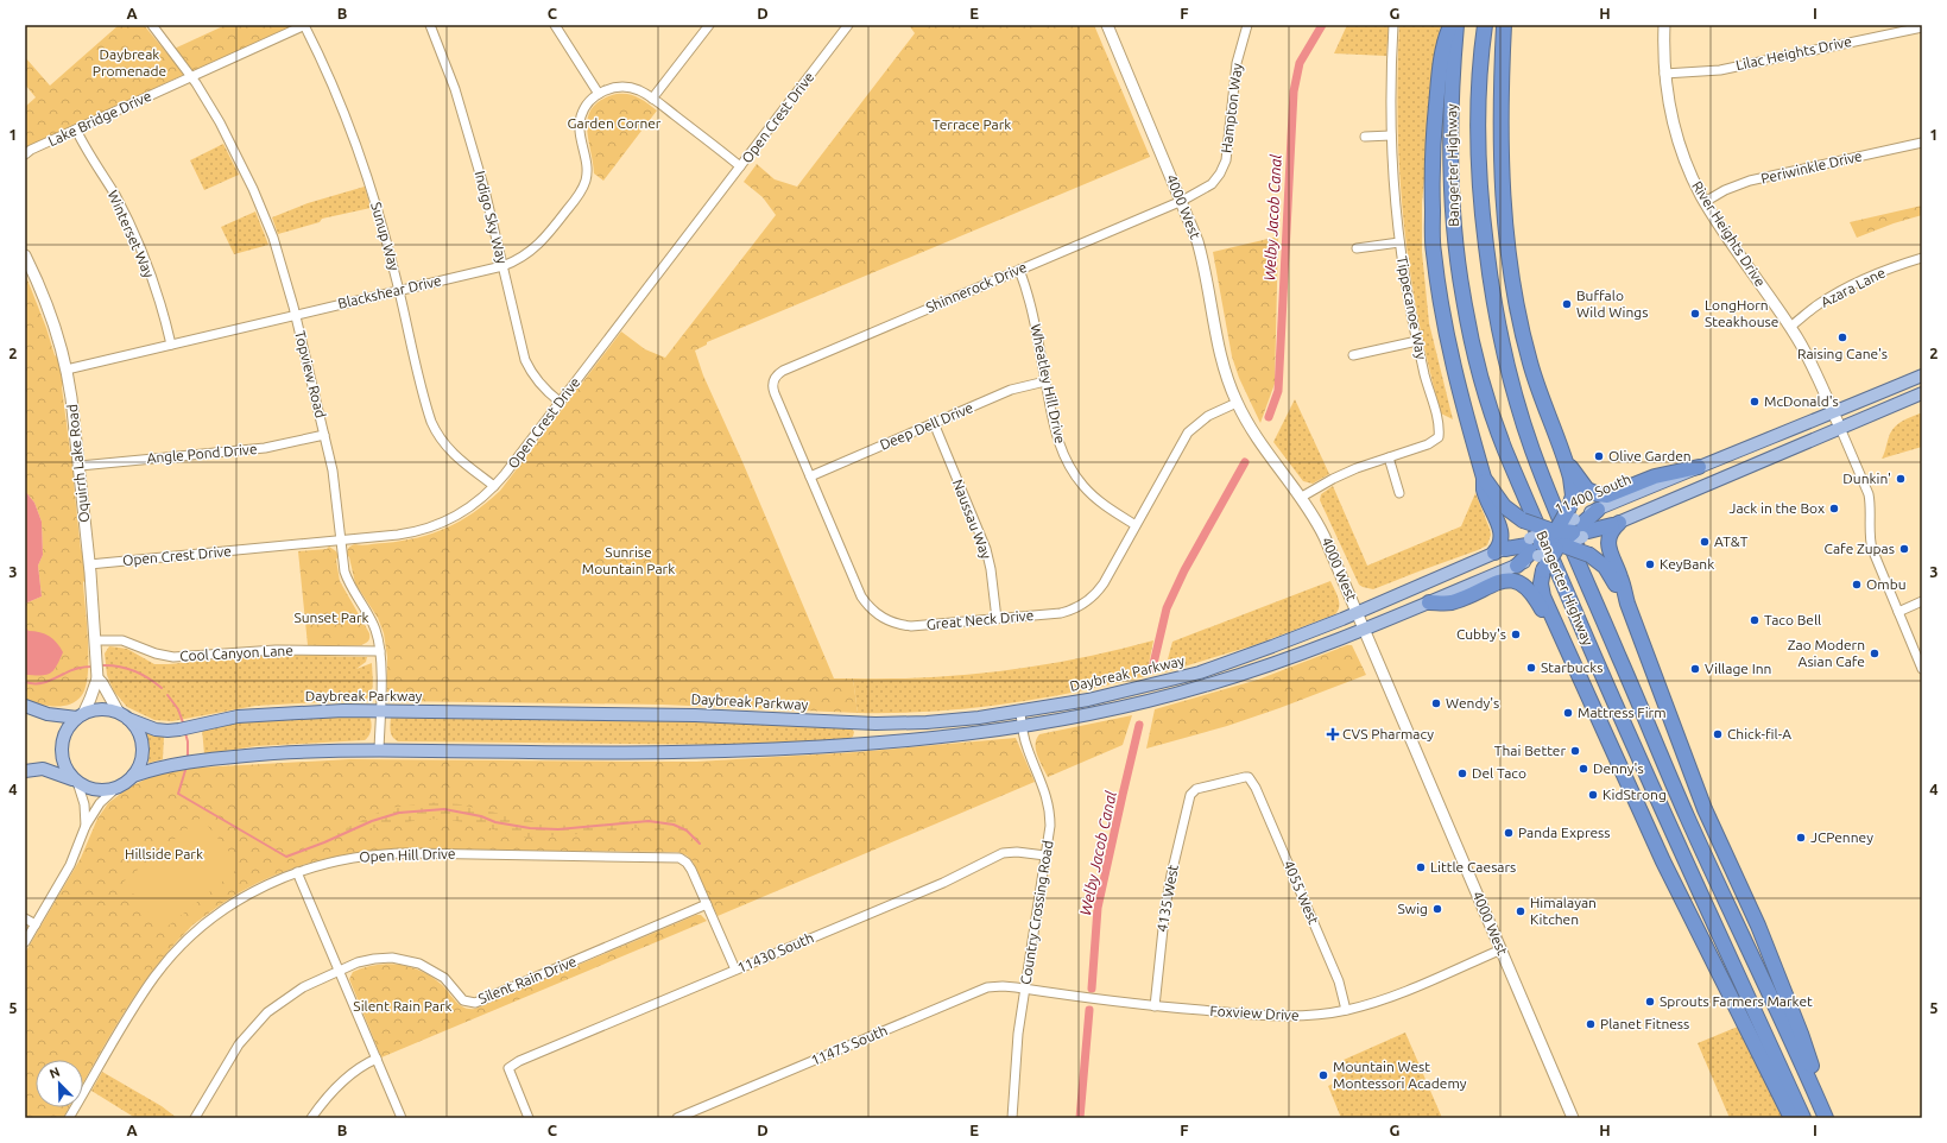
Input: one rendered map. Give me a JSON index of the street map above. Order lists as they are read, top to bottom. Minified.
{"streets":{"highway":["Bangerter Highway"],"main road":["4000 West","River Heights Drive","Oquirrh Lake Road","11400 South","Daybreak Parkway"],"street":["Lilac Heights Drive","Hampton Way","Open Crest Drive","Lake Bridge Drive","Periwinkle Drive","Indigo Sky Way","Winterset Way","Sunup Way","Shinnerock Drive","Azara Lane","Blackshear Drive","Tippecanoe Way","Topview Road","Wheatley Hill Drive","Deep Dell Drive","Angle Pond Drive","Naussau Way","Great Neck Drive","Cool Canyon Lane","Open Hill Drive","4055 West","4135 West","Country Crossing Road","11430 South","Silent Rain Drive","Foxview Drive","11475 South"]},"crossings":[["Lilac Heights Drive","River Heights Drive"],["Hampton Way","4000 West"],["Hampton Way","Shinnerock Drive"],["Open Crest Drive","Indigo Sky Way"],["Open Crest Drive","Sunup Way"],["Open Crest Drive","Topview Road"],["Open Crest Drive","Oquirrh Lake Road"],["Lake Bridge Drive","Winterset Way"],["Lake Bridge Drive","Sunup Way"],["Lake Bridge Drive","Topview Road"],["Periwinkle Drive","River Heights Drive"],["4000 West","Shinnerock Drive"],["4000 West","Tippecanoe Way"],["4000 West","Great Neck Drive"],["4000 West","Daybreak Parkway"],["4000 West","Foxview Drive"],["Indigo Sky Way","Blackshear Drive"],["Winterset Way","Blackshear Drive"],["River Heights Drive","Azara Lane"],["River Heights Drive","11400 South"],["Sunup Way","Blackshear Drive"],["Shinnerock Drive","Wheatley Hill Drive"],["Shinnerock Drive","Great Neck Drive"],["Blackshear Drive","Topview Road"],["Blackshear Drive","Oquirrh Lake Road"],["Topview Road","Angle Pond Drive"],["Topview Road","Cool Canyon Lane"],["Topview Road","Daybreak Parkway"],["Wheatley Hill Drive","Deep Dell Drive"],["Wheatley Hill Drive","Great Neck Drive"],["Deep Dell Drive","Naussau Way"],["Deep Dell Drive","Great Neck Drive"],["Angle Pond Drive","Oquirrh Lake Road"],["Oquirrh Lake Road","Cool Canyon Lane"],["Oquirrh Lake Road","Daybreak Parkway"],["Naussau Way","Great Neck Drive"],["Daybreak Parkway","Country Crossing Road"],["Open Hill Drive","11430 South"],["Open Hill Drive","Silent Rain Drive"],["4055 West","4135 West"],["4055 West","Foxview Drive"],["4135 West","Foxview Drive"],["Country Crossing Road","11430 South"],["Country Crossing Road","Foxview Drive"],["Country Crossing Road","11475 South"],["Foxview Drive","11475 South"]],"water":["Welby Jacob Canal"],"parks":["Daybreak Promenade","Garden Corner","Terrace Park","Sunrise Mountain Park","Sunset Park","Hillside Park","Silent Rain Park"],"places":{"other":["Buffalo Wild Wings","LongHorn Steakhouse","Raising Cane's","McDonald's","Olive Garden","Dunkin'","Jack in the Box","AT&T","Cafe Zupas","KeyBank","Ombu","Taco Bell","Cubby's","Zao Modern Asian Cafe","Starbucks","Village Inn","Wendy's","Mattress Firm","Chick-fil-A","Thai Better","Denny's","Del Taco","KidStrong","Panda Express","JCPenney","Little Caesars","Swig","Himalayan Kitchen","Sprouts Farmers Market","Planet Fitness","Mountain West Montessori Academy"],"health":["CVS Pharmacy"]},"north":"top left","grid":{"columns":["A","B","C","D","E","F","G","H","I"],"rows":["1","2","3","4","5"]}}
